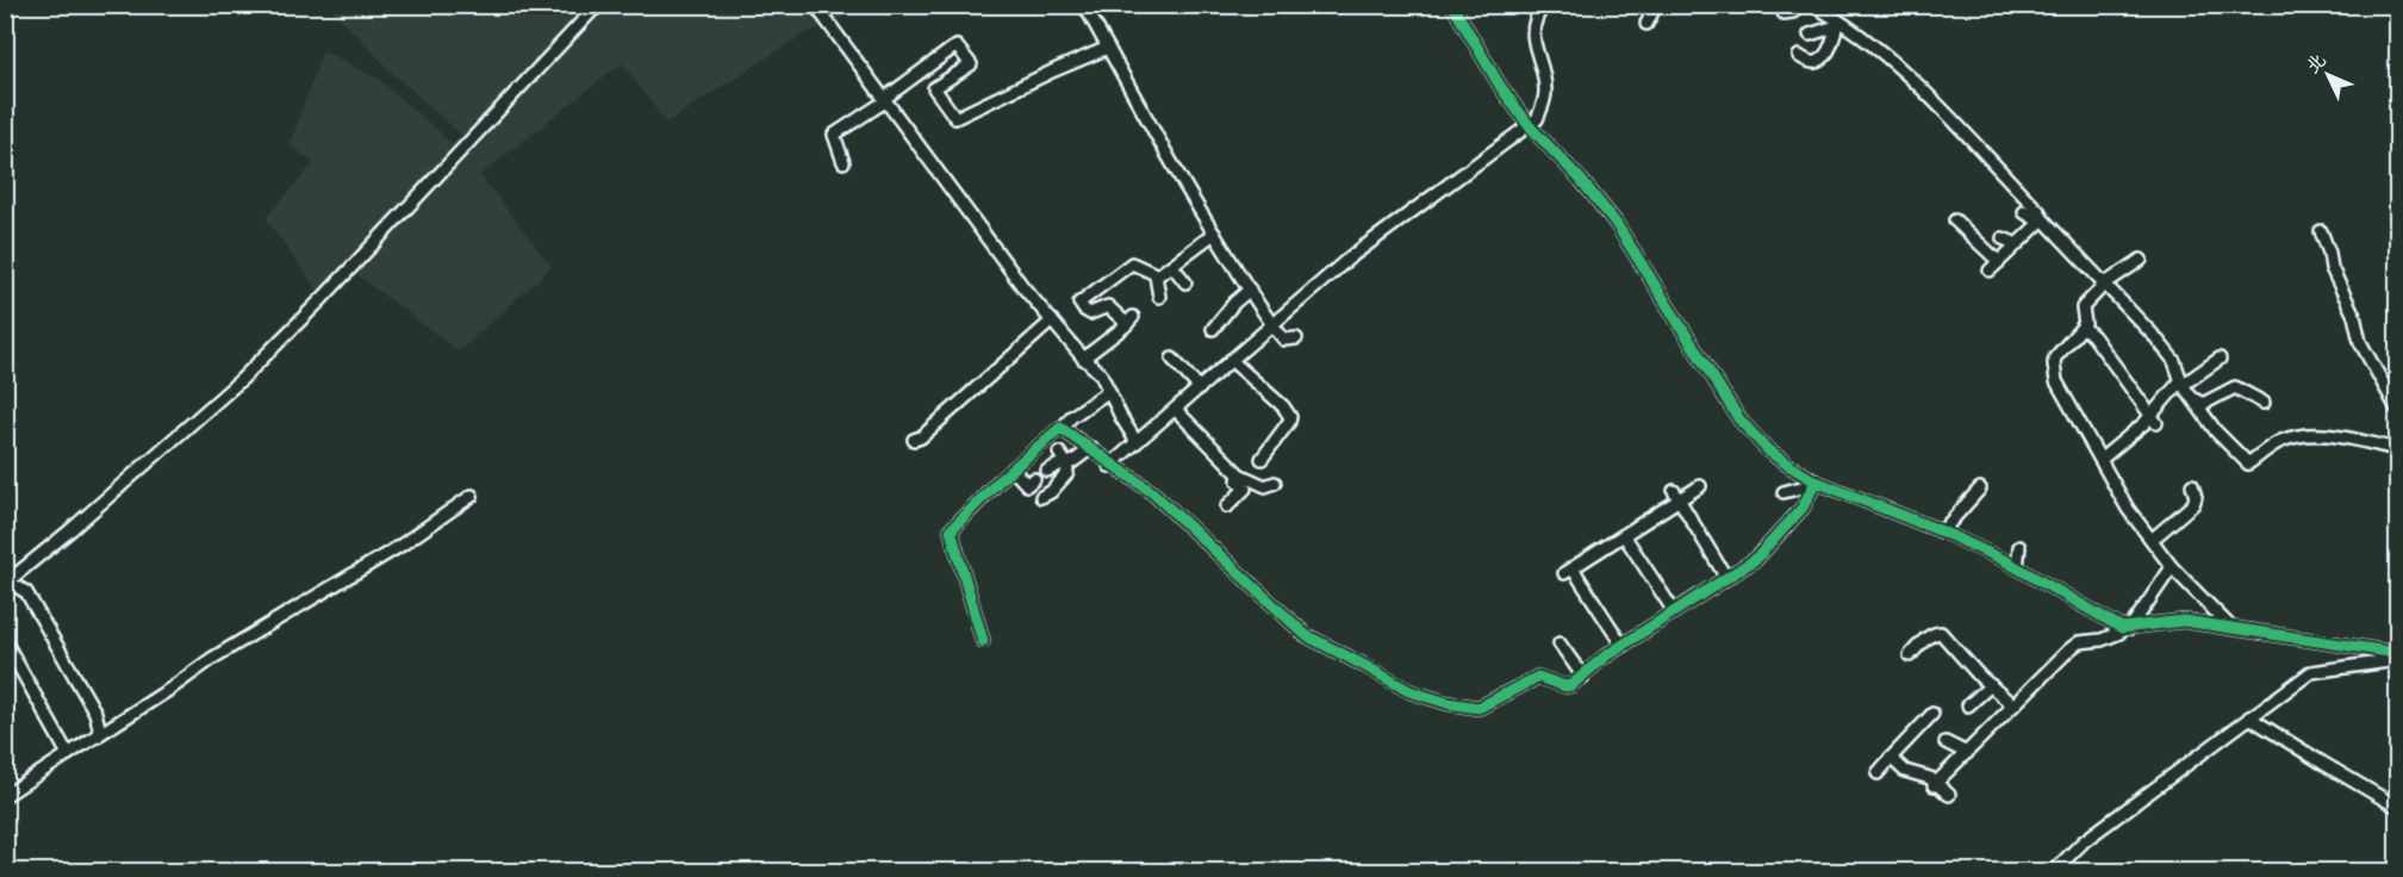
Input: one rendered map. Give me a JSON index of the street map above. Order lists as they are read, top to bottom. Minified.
{"north":"top left"}
